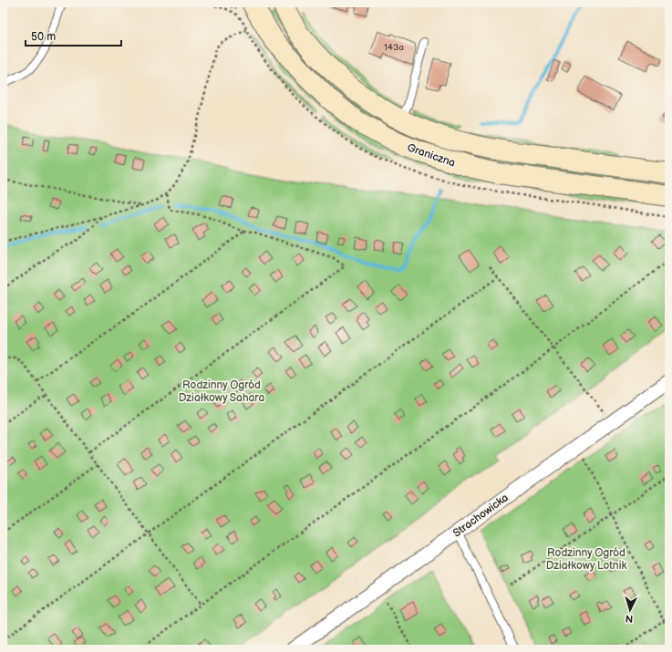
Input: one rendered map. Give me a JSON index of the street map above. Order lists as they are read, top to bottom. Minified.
{"streets":{"main road":["Graniczna"],"street":["Strachowicka"]},"parks":["Rodzinny Ogród Działkowy Sahara","Rodzinny Ogród Działkowy Lotnik"],"house_numbers":["143a"],"scale_bar":"50 m","north":"bottom"}
